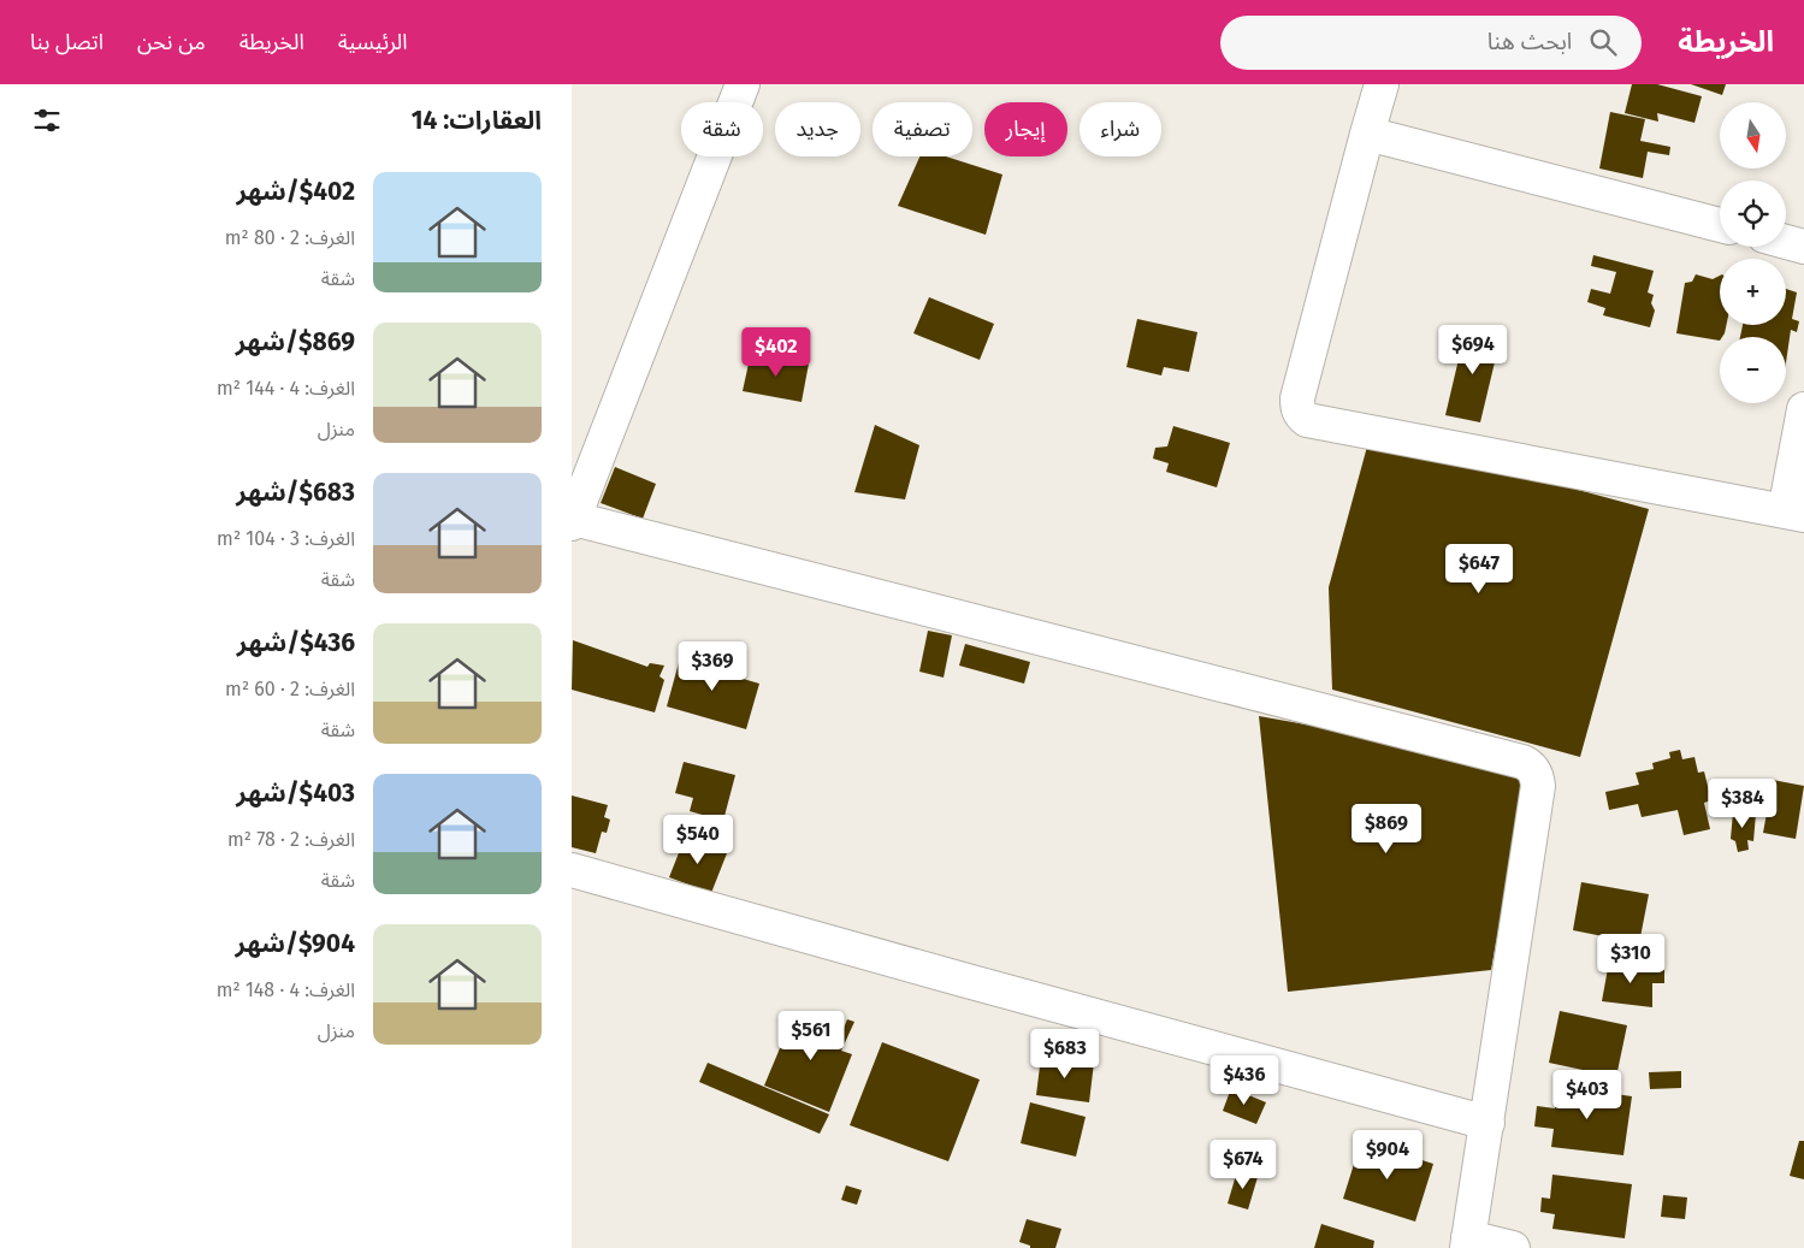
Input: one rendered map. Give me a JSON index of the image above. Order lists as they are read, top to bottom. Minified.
{"north":"bottom","page":{"header":"الخريطة","search":"ابحث هنا","nav":["الرئيسية","الخريطة","من نحن","اتصل بنا"],"heading":"العقارات: 14","map_buttons":["+","−"],"chip":["شراء","إيجار","تصفية","جديد","شقة"],"list":[{"name":"$402/شهر","note":"الغرف: 2 · 80 m² · شقة"},{"name":"$869/شهر","note":"الغرف: 4 · 144 m² · منزل"},{"name":"$683/شهر","note":"الغرف: 3 · 104 m² · شقة"},{"name":"$436/شهر","note":"الغرف: 2 · 60 m² · شقة"},{"name":"$403/شهر","note":"الغرف: 2 · 78 m² · شقة"},{"name":"$904/شهر","note":"الغرف: 4 · 148 m² · منزل"}],"price":["$694","$402","$647","$369","$384","$869","$540","$310","$561","$683","$436","$403","$904","$674"]}}
